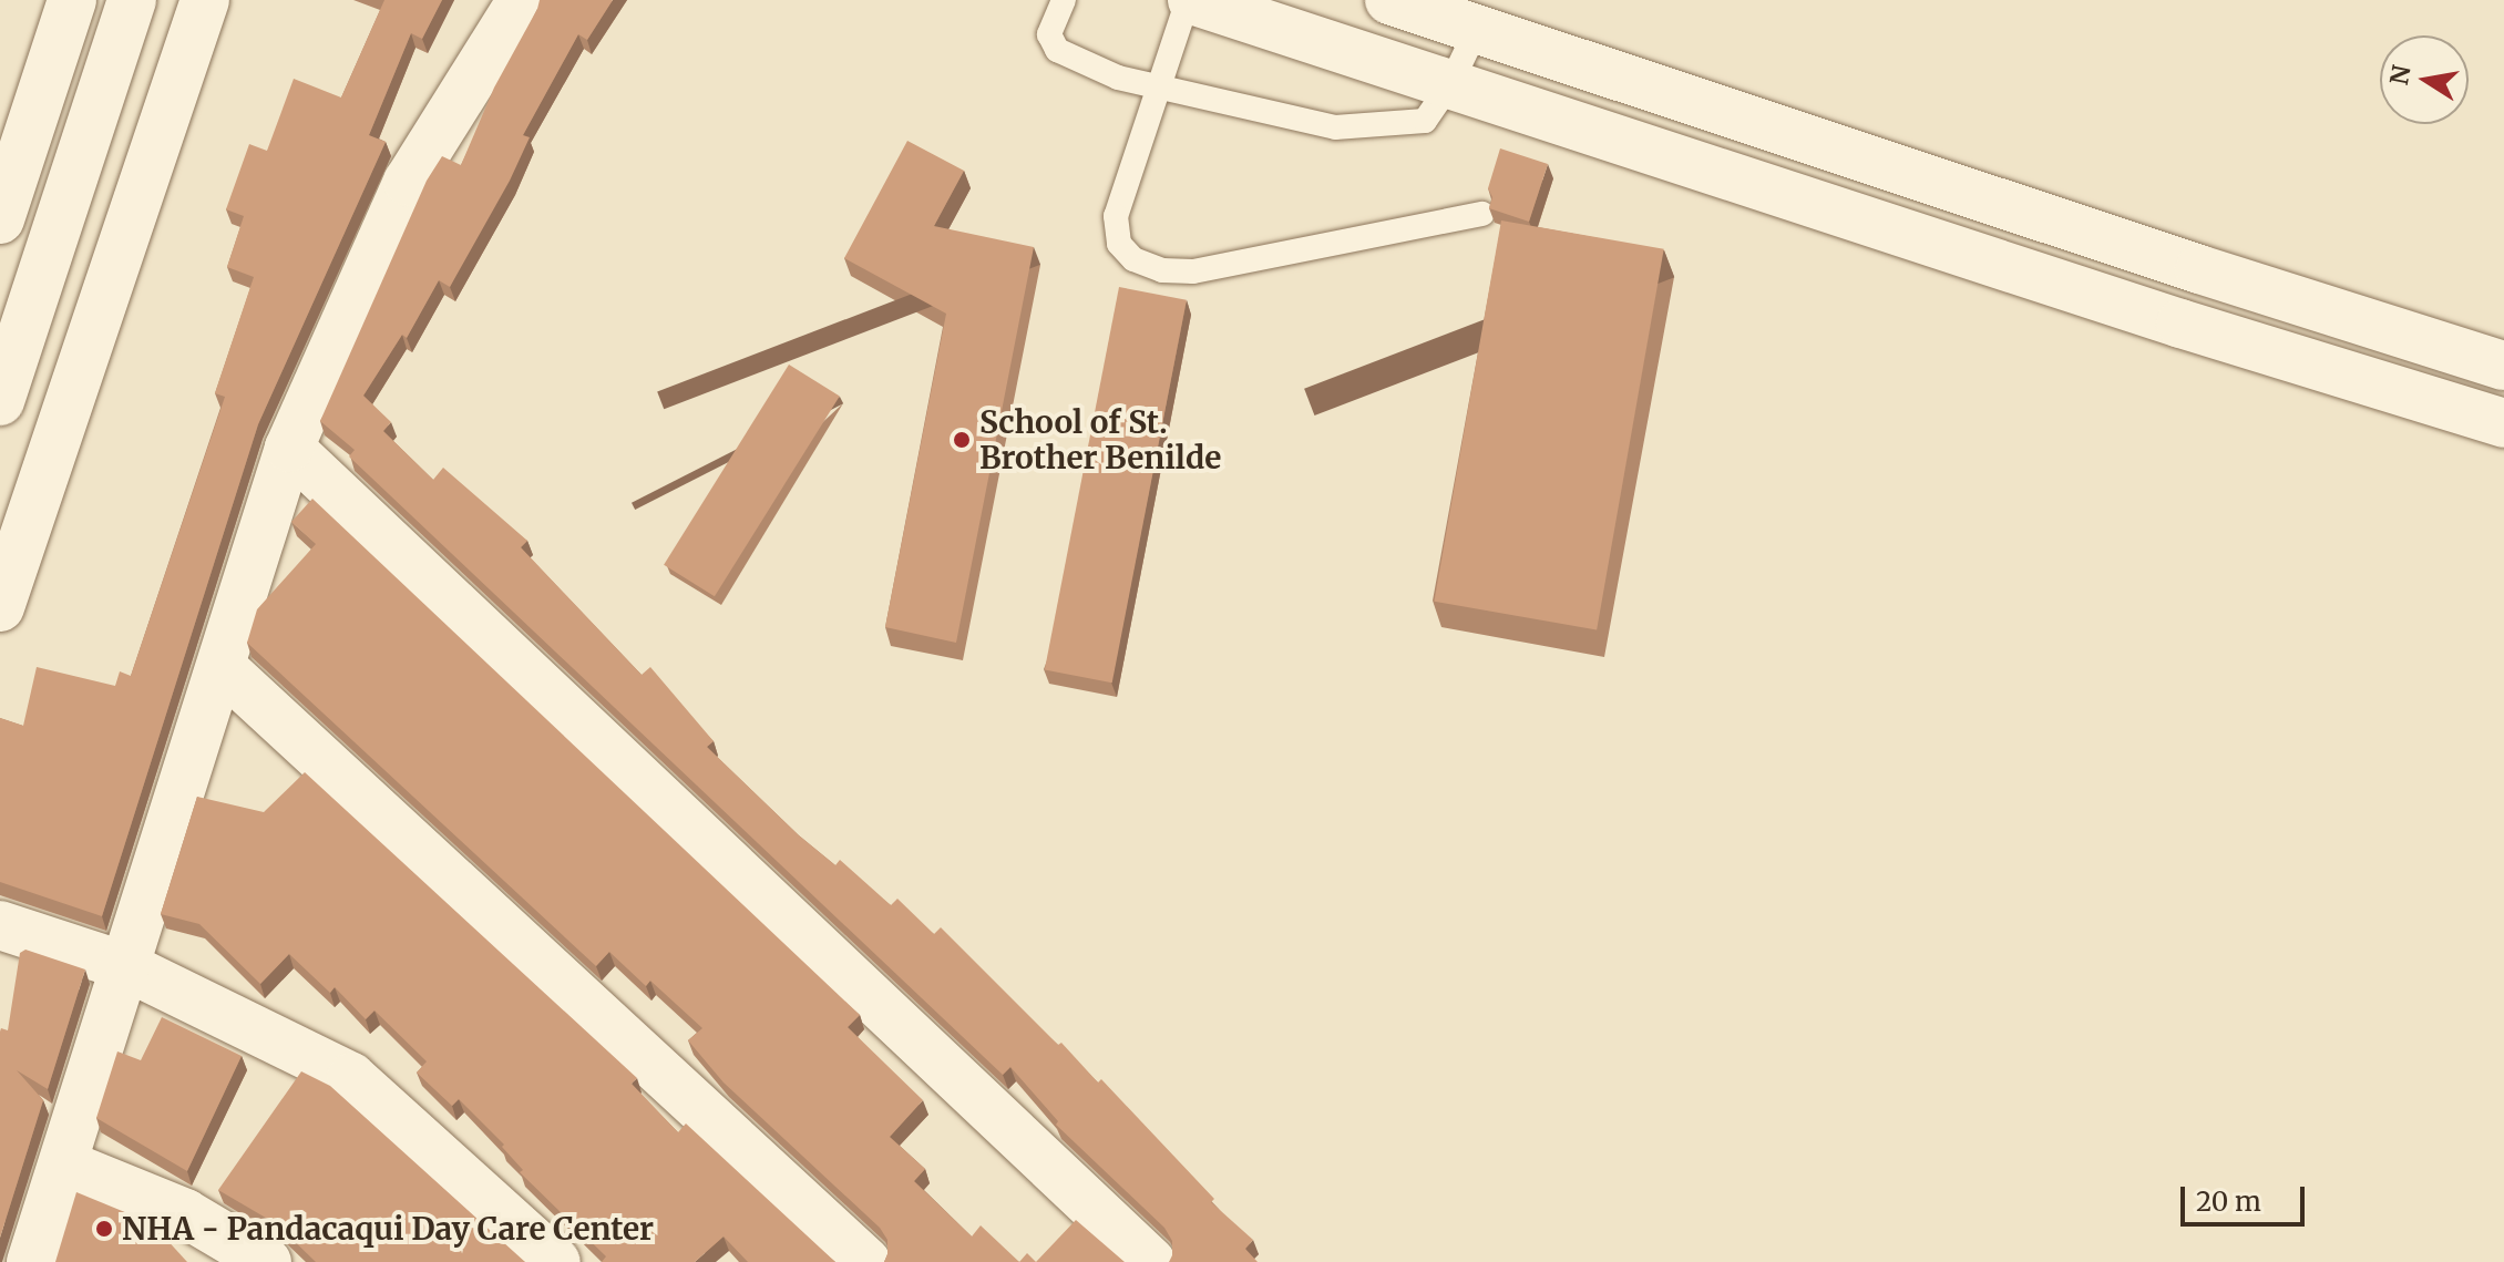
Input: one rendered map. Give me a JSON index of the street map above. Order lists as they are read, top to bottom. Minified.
{"places":["School of St. Brother Benilde","NHA - Pandacaqui Day Care Center"],"scale_bar":"20 m","north":"left"}
